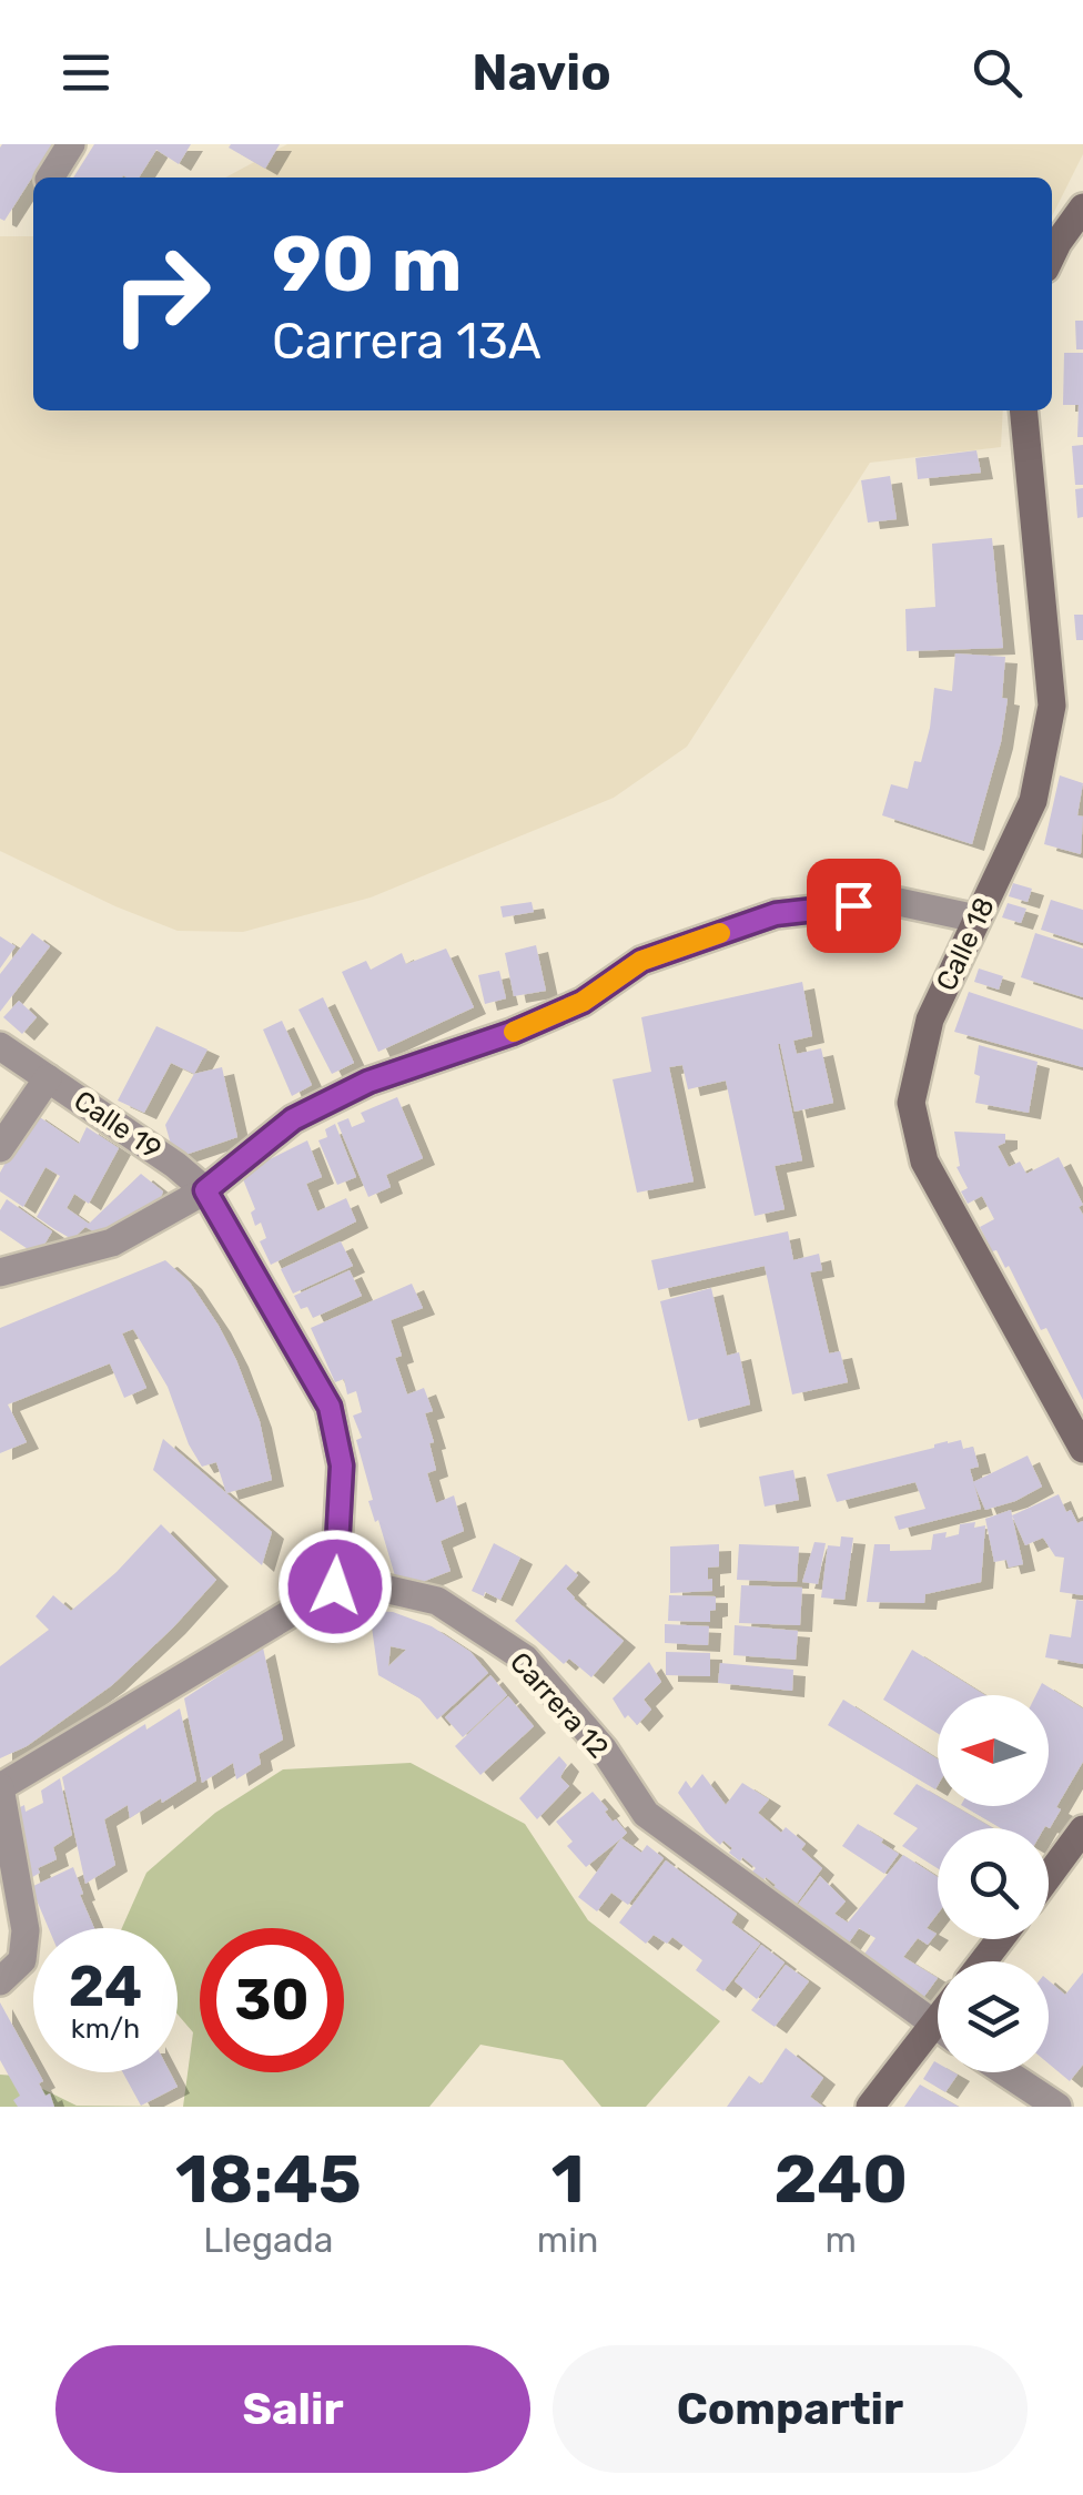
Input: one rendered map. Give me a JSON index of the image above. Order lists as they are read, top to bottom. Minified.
{"streets":{"main road":["Calle 18"],"street":["Calle 19","Carrera 12"]},"crossings":[["Calle 19","Carrera 12"]],"north":"left","page":{"header":"Navio","turn":["90 m","Carrera 13A"],"speed":"24 km/h","limit":"30","eta":["18:45","Llegada","1","min","240","m"],"buttons":["Salir","Compartir"]}}
